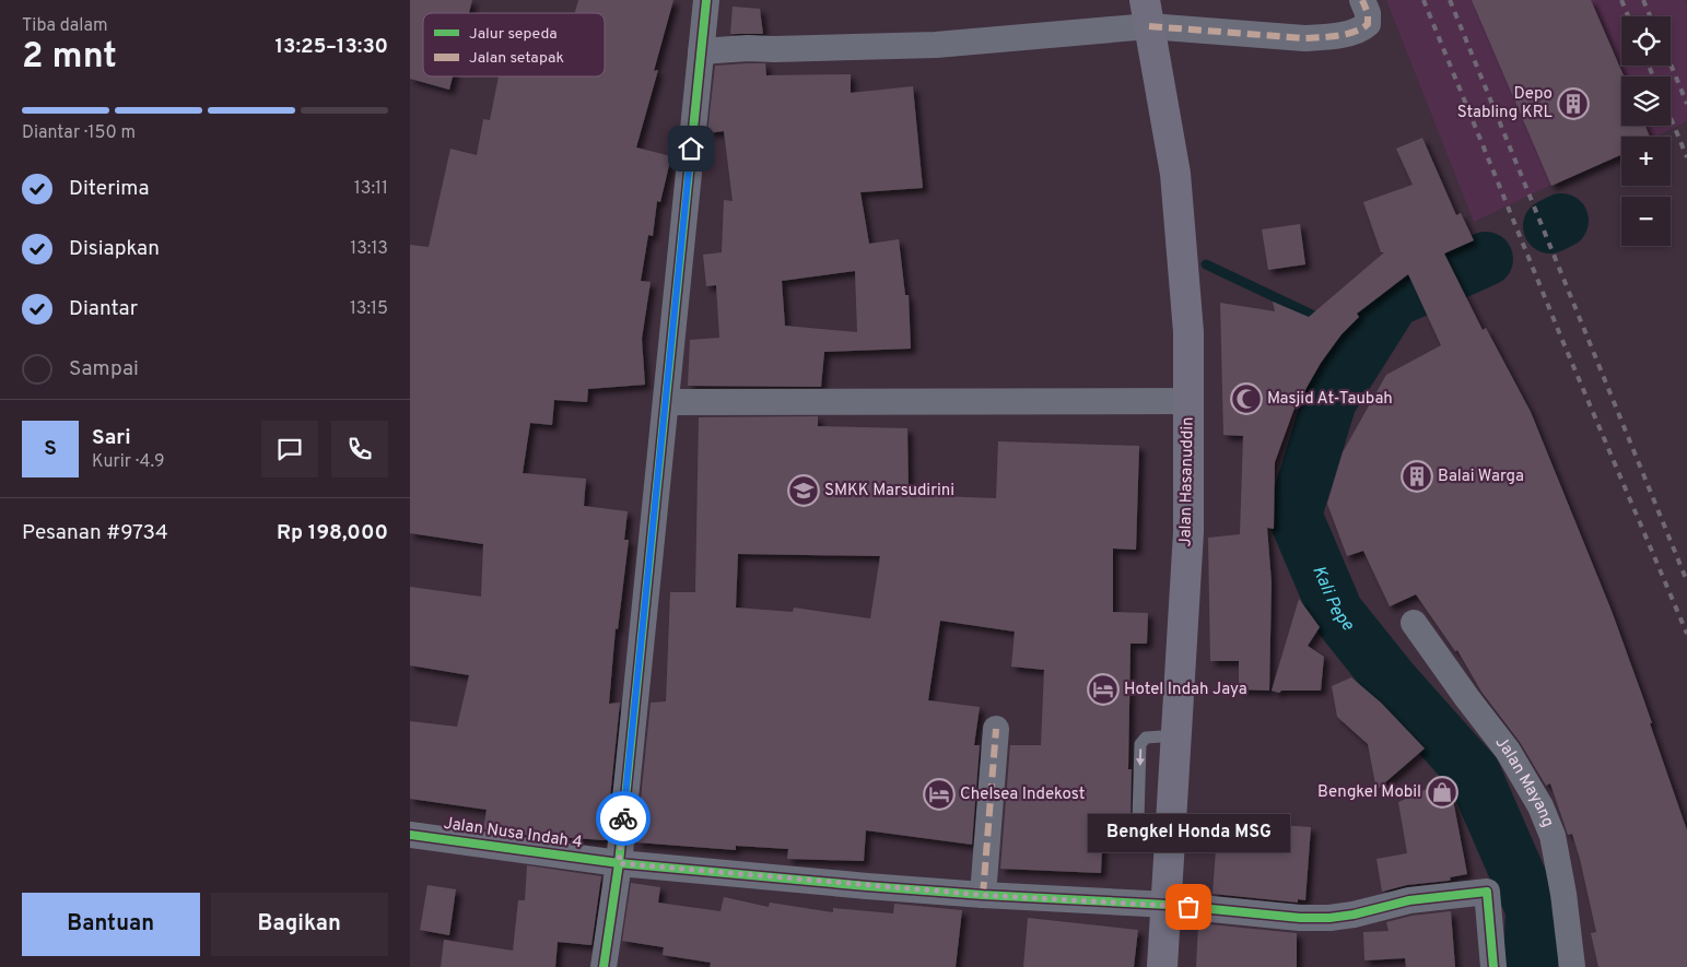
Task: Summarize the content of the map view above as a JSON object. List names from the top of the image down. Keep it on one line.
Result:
{"streets":{"main road":["Jalan Hasanuddin"],"street":["Jalan Mayang","Jalan Nusa Indah 4"]},"crossings":[["Jalan Hasanuddin","Jalan Nusa Indah 4"]],"water":["Kali Pepe"],"places":{"building":["Depo Stabling KRL","Balai Warga"],"mosque":["Masjid At-Taubah"],"school or university":["SMKK Marsudirini"],"hotel":["Hotel Indah Jaya","Chelsea Indekost"],"shop":["Bengkel Mobil"],"other":["Bengkel Honda MSG"]},"legend":["Jalur sepeda","Jalan setapak"],"page":{"heading":["2 mnt","Tiba dalam","13:25–13:30"],"panel":["Sari","Kurir · 4.9","Pesanan #9734","Rp 198,000"],"map_buttons":["+","−"],"bar":"Diantar · 150 m","list":[["Diterima","13:11"],["Disiapkan","13:13"],["Diantar","13:15"],"Sampai"],"round":"S","bubble":"Bengkel Honda MSG","buttons":["Bantuan","Bagikan"]}}
